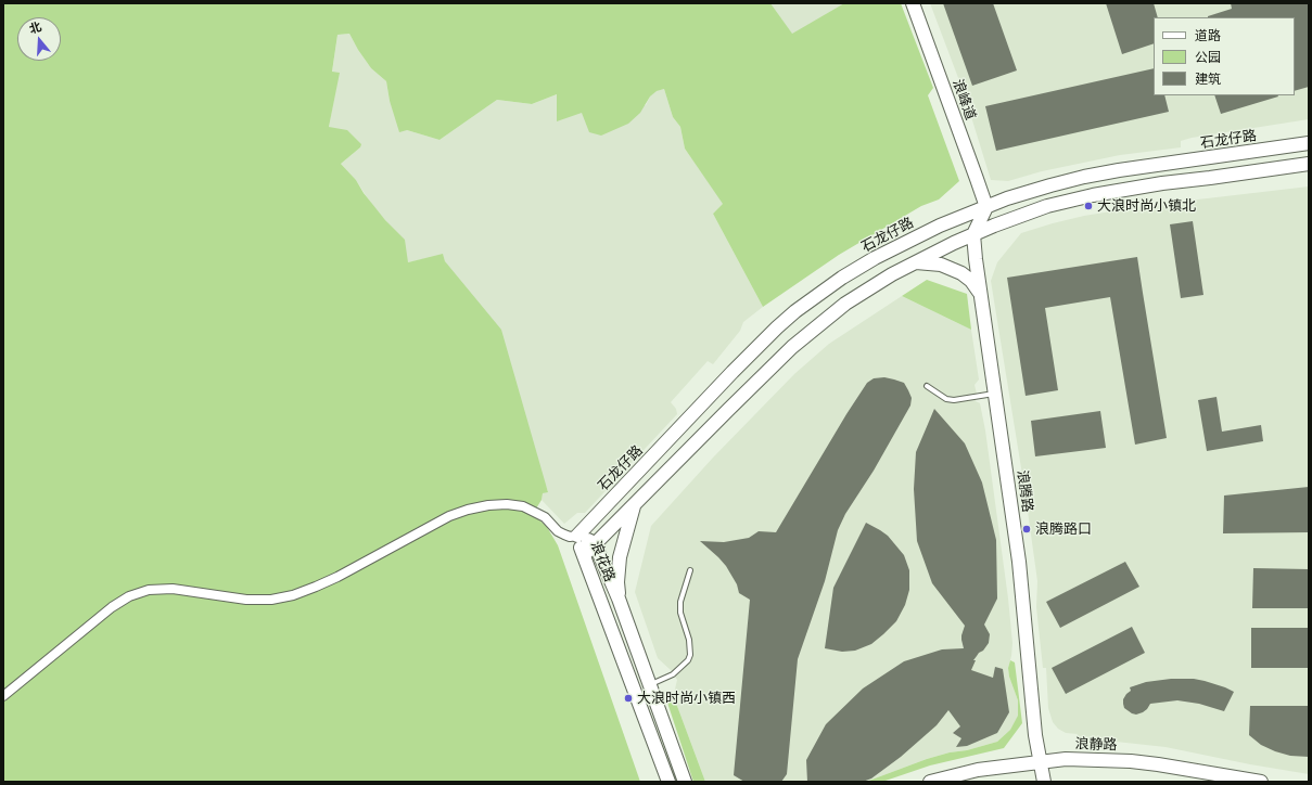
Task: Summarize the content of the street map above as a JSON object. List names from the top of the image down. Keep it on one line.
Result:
{"streets":{"main road":["浪峰道","石龙仔路","浪腾路","浪花路","浪静路"]},"crossings":[["浪峰道","石龙仔路"],["石龙仔路","浪花路"],["浪腾路","浪静路"]],"places":["大浪时尚小镇北","浪腾路口","大浪时尚小镇西"],"legend":["道路","公园","建筑"],"north":"top"}
